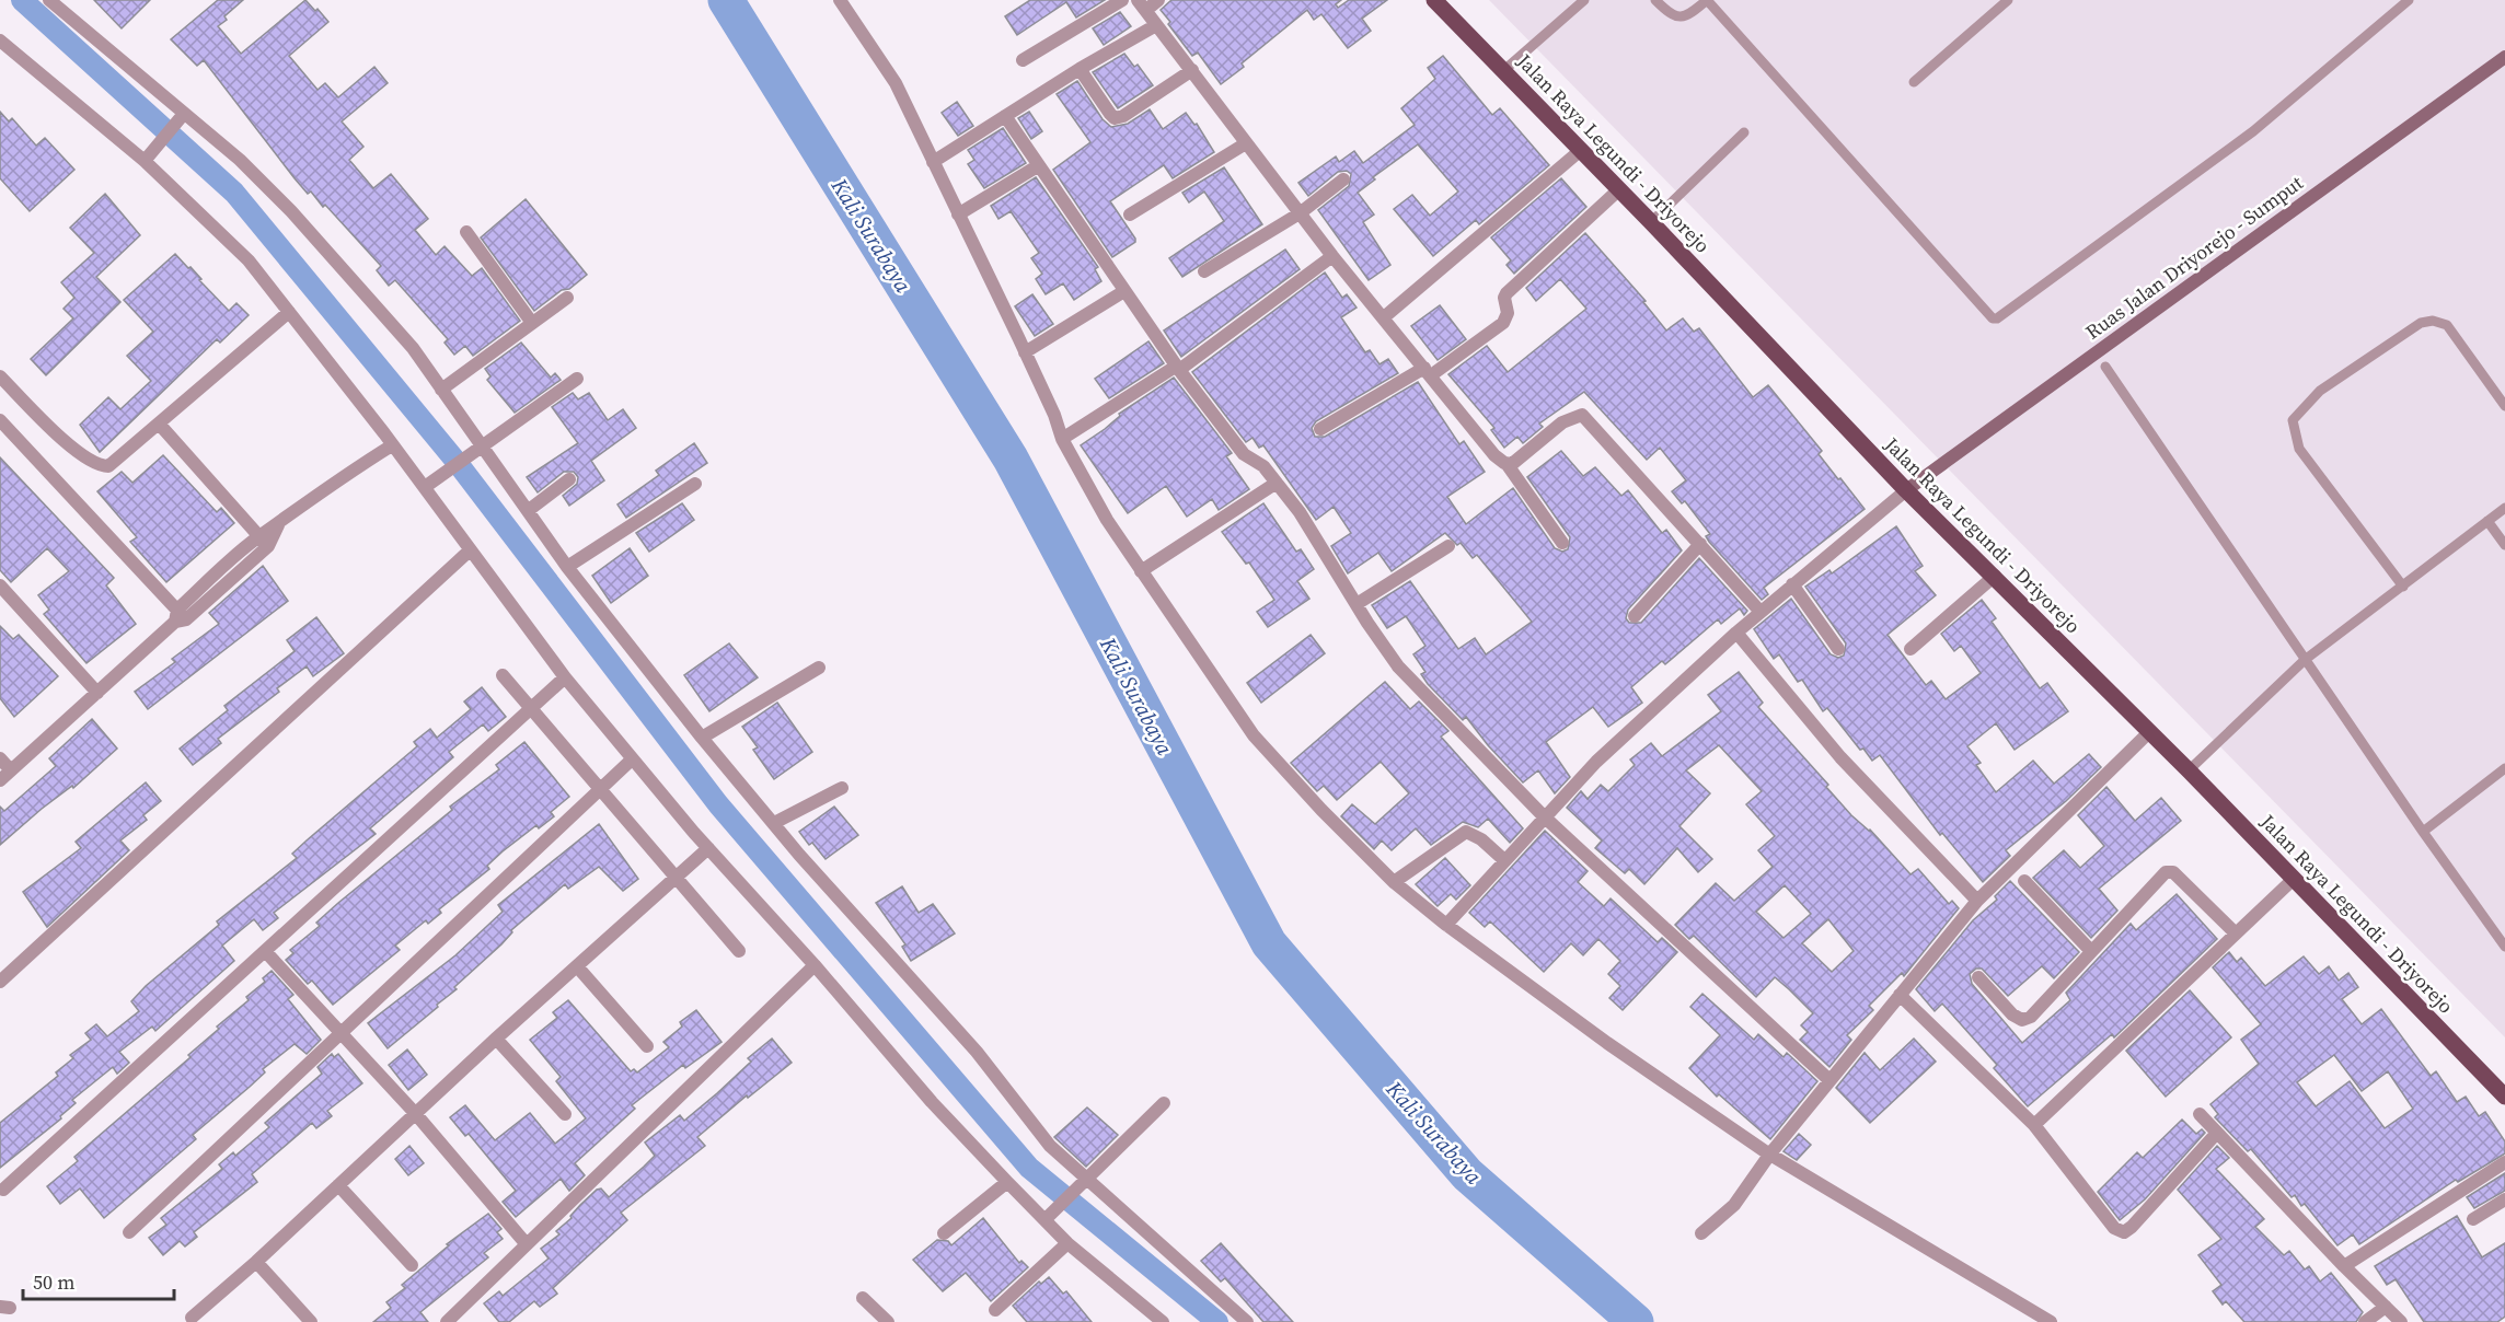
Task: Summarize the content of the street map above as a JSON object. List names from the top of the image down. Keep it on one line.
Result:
{"streets":{"main road":["Jalan Raya Legundi - Driyorejo","Ruas Jalan Driyorejo - Sumput"]},"crossings":[["Jalan Raya Legundi - Driyorejo","Ruas Jalan Driyorejo - Sumput"]],"water":["Kali Surabaya"],"scale_bar":"50 m"}
